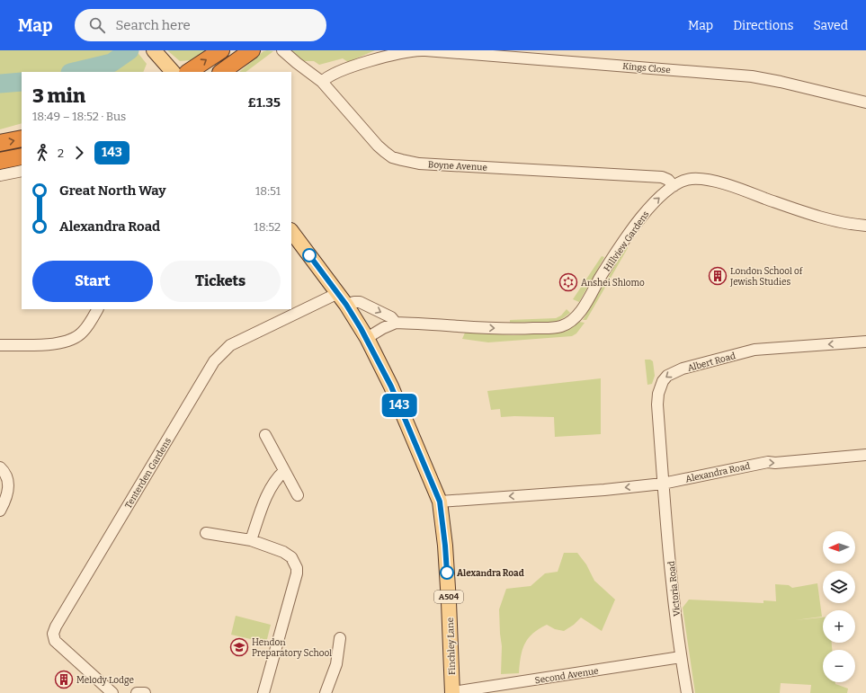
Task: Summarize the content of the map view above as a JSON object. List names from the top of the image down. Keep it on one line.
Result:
{"streets":{"main road":["A504","Finchley Lane"],"street":["Kings Close","Boyne Avenue","Hillview Gardens","Albert Road","Alexandra Road","Tenterden Gardens","Victoria Road","Second Avenue"]},"crossings":[["Boyne Avenue","Hillview Gardens"],["Hillview Gardens","Finchley Lane"],["Albert Road","Alexandra Road"],["Albert Road","Victoria Road"],["Alexandra Road","Victoria Road"],["Alexandra Road","Finchley Lane"],["Tenterden Gardens","Finchley Lane"],["Victoria Road","Second Avenue"],["Finchley Lane","Second Avenue"]],"one_way":["Hillview Gardens"],"places":{"building":["London School of Jewish Studies","Melody Lodge"],"synagogue":["Anshei Shlomo"],"other":["Alexandra Road"],"school or university":["Hendon Preparatory School"]},"lines":["bus line 143"],"north":"left","page":{"header":"Map","search":"Search here","nav":["Map","Directions","Saved"],"on_map":"143","heading":["3 min","18:49 – 18:52 · Bus","£1.35"],"legs":["2","143"],"list":[{"name":"Great North Way","value":"18:51"},{"name":"Alexandra Road","value":"18:52"}],"buttons":["Start","Tickets"],"map_buttons":["+","−"]}}
